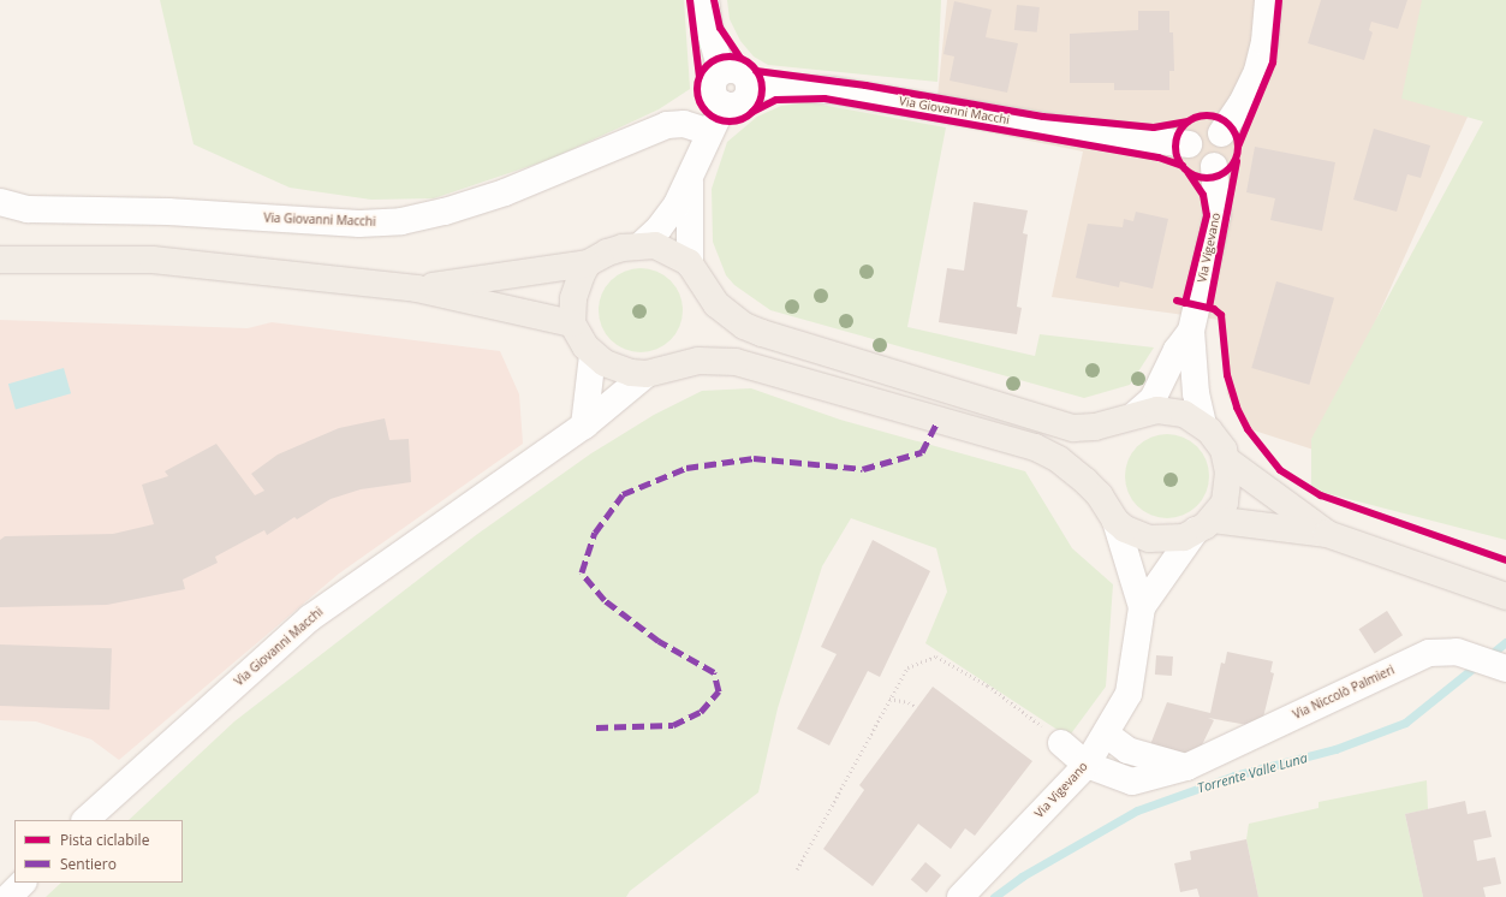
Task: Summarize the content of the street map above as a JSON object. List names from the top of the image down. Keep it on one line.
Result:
{"streets":{"street":["Via Giovanni Macchi","Via Vigevano","Via Niccolò Palmieri"]},"crossings":[["Via Giovanni Macchi","Via Vigevano"],["Via Vigevano","Via Niccolò Palmieri"]],"water":["Torrente Valle Luna"],"legend":["Pista ciclabile","Sentiero"]}
